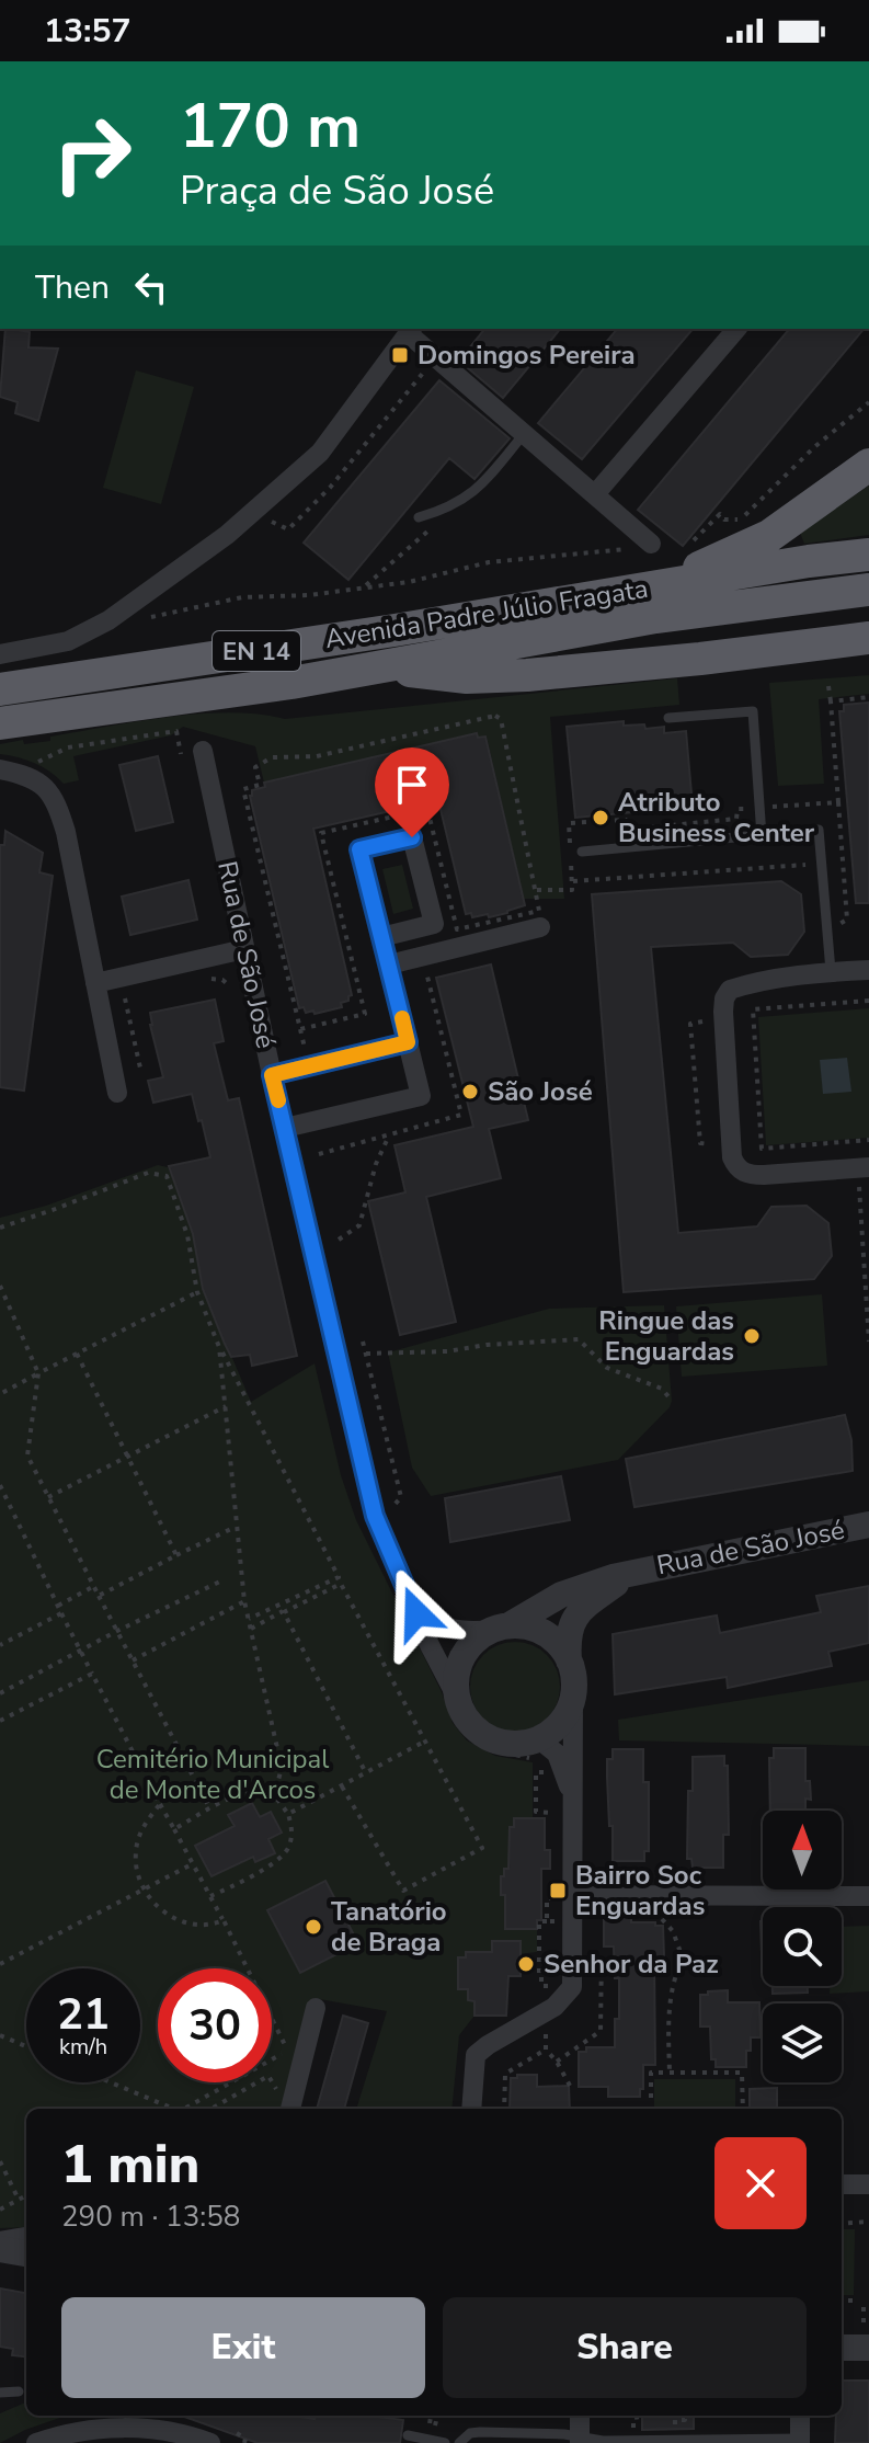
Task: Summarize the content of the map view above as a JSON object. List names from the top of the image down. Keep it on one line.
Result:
{"streets":{"highway":["Avenida Padre Júlio Fragata","EN 14"],"street":["Rua de São José"]},"parks":["Cemitério Municipal de Monte d'Arcos"],"places":{"transit":["Domingos Pereira","Bairro Soc Enguardas"],"other":["Atributo Business Center","São José","Ringue das Enguardas","Tanatório de Braga","Senhor da Paz"]},"north":"top","page":{"status":"13:57","turn":["170 m","Praça de São José"],"then":"Then","speed":"21 km/h","limit":"30","heading":["1 min","290 m · 13:58"],"buttons":["Exit","Share"]}}
